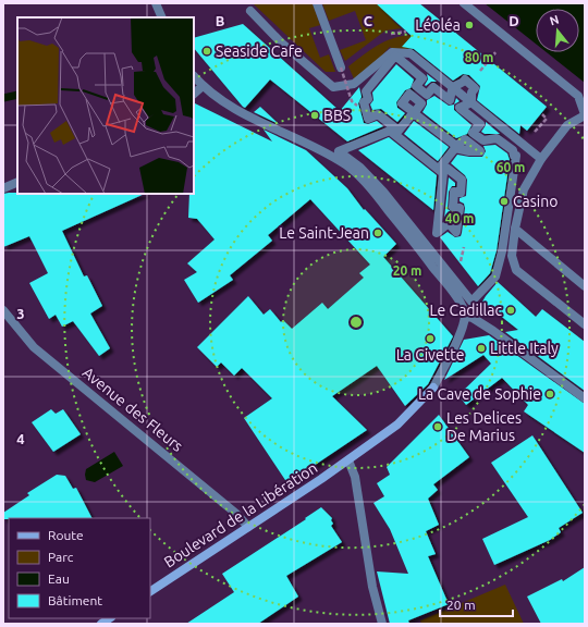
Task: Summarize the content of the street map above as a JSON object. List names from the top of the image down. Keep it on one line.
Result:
{"streets":{"main road":["Boulevard de la Libération"],"street":["Avenue des Fleurs"]},"crossings":[["Avenue des Fleurs","Boulevard de la Libération"]],"places":["Léoléa","Seaside Cafe","BBS","Casino","Le Saint-Jean","Le Cadillac","La Civette","Little Italy","La Cave de Sophie","Les Delices De Marius"],"legend":["Route","Parc","Eau","Bâtiment"],"scale_bar":"20 m","north":"top","grid":{"columns":["B","C","D"],"rows":["3","4"]},"rings":["80 m","60 m","40 m","20 m"]}
